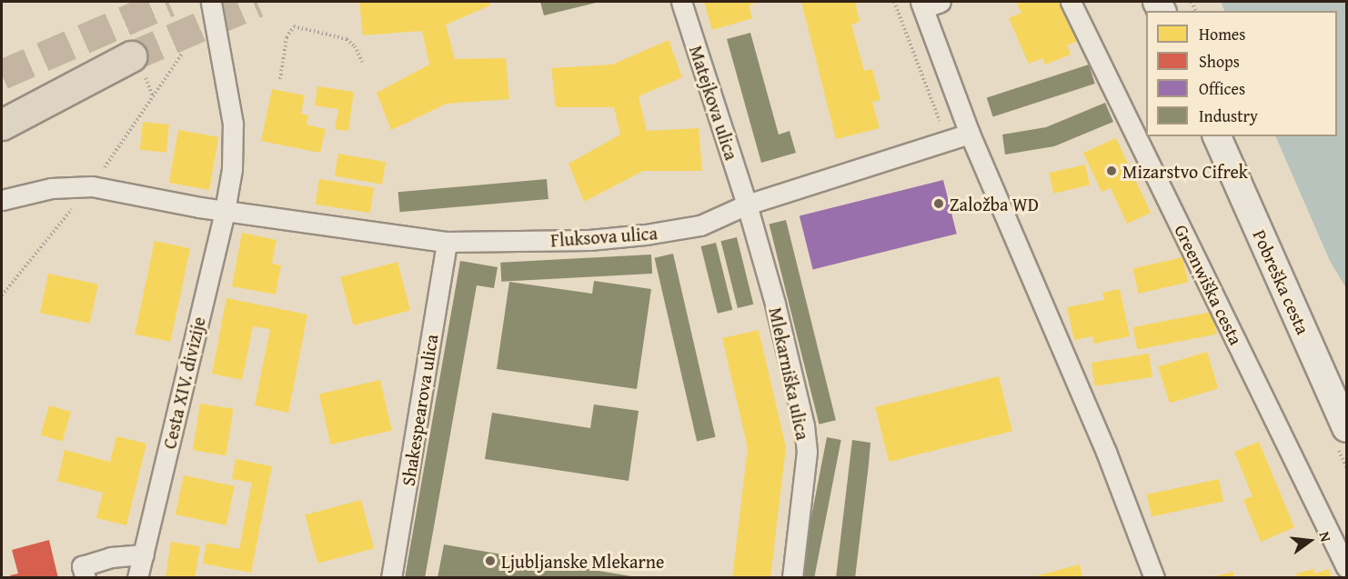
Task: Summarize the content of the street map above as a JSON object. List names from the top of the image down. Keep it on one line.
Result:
{"streets":{"street":["Matejkova ulica","Fluksova ulica","Pobreška cesta","Greenwiška cesta","Mlekarniška ulica","Cesta XIV. divizije","Shakespearova ulica"]},"crossings":[["Matejkova ulica","Fluksova ulica"],["Matejkova ulica","Mlekarniška ulica"],["Fluksova ulica","Mlekarniška ulica"],["Fluksova ulica","Cesta XIV. divizije"],["Fluksova ulica","Shakespearova ulica"]],"places":["Mizarstvo Cifrek","Založba WD","Ljubljanske Mlekarne"],"legend":["Homes","Shops","Offices","Industry"],"north":"right"}
